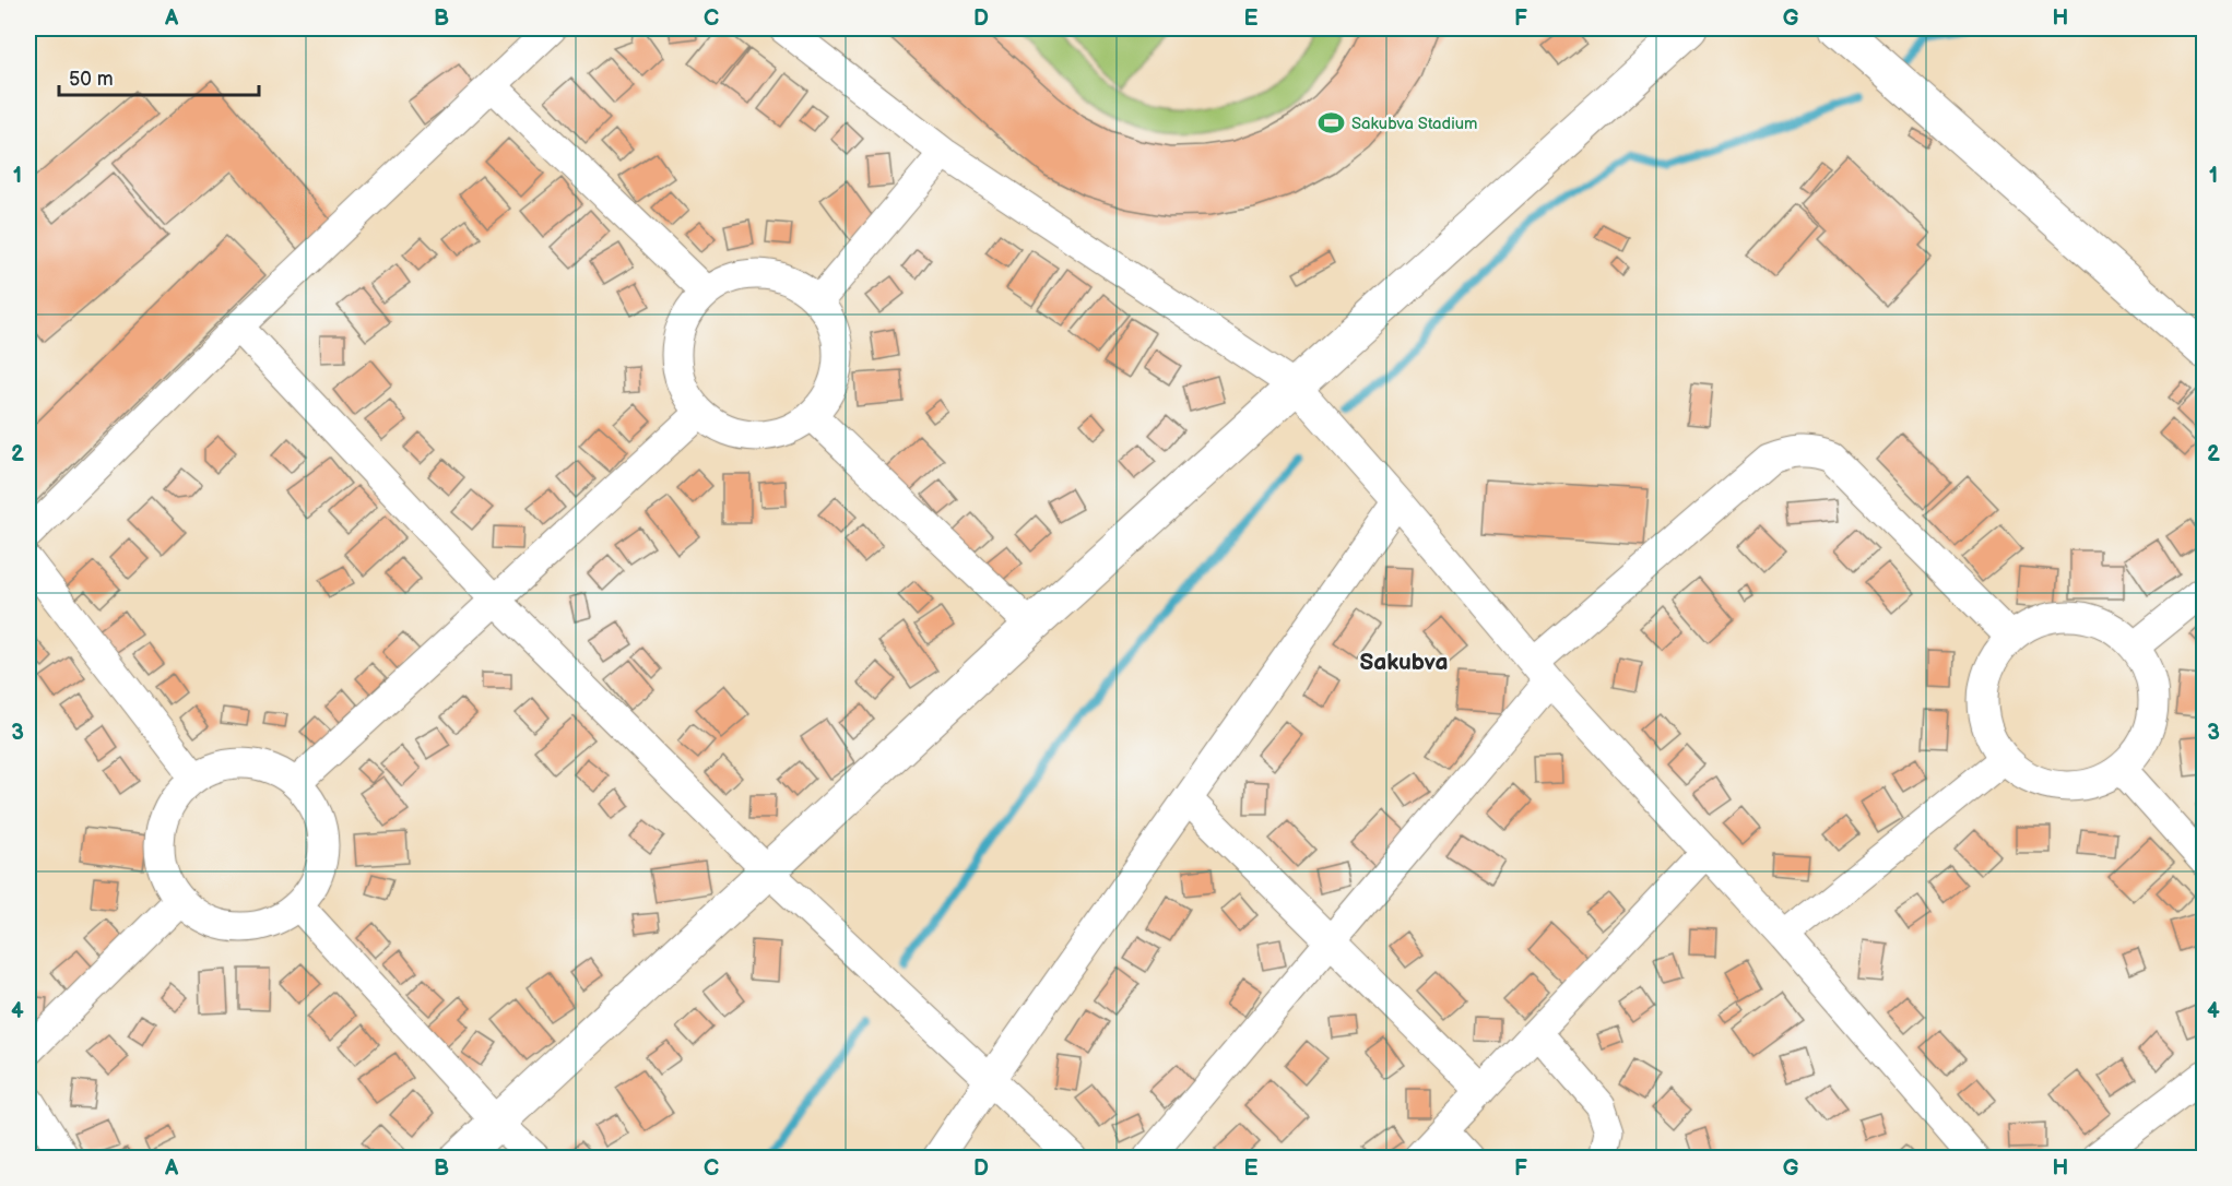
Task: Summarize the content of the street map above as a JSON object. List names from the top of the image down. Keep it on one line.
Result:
{"districts":["Sakubva"],"places":{"sports":["Sakubva Stadium"]},"scale_bar":"50 m","grid":{"columns":["A","B","C","D","E","F","G","H"],"rows":["1","2","3","4"]}}
